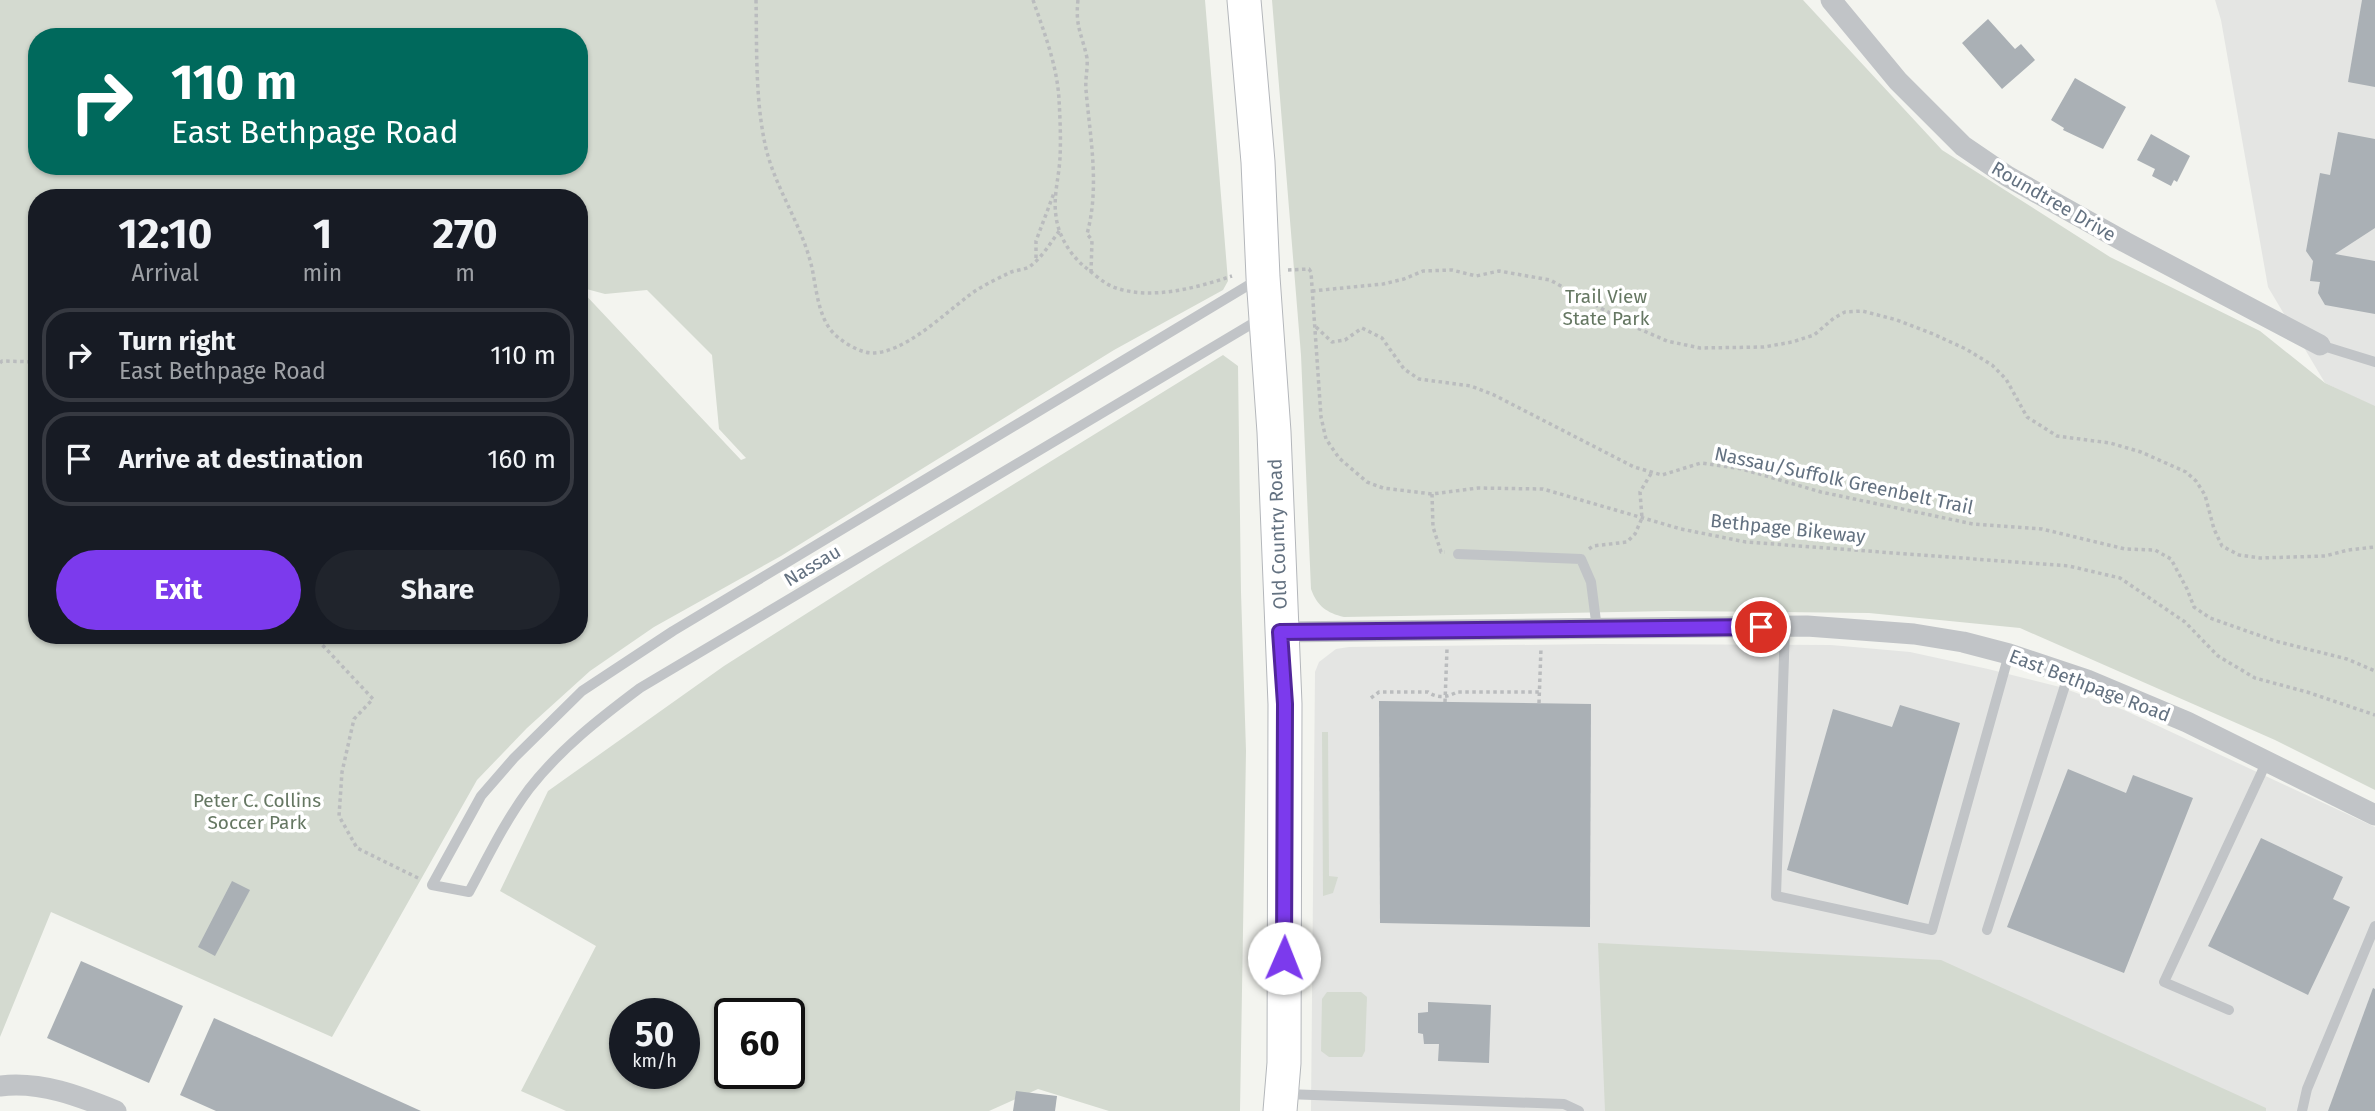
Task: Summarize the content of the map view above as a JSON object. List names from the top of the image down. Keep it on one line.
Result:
{"streets":{"main road":["Old Country Road"],"street":["Roundtree Drive","East Bethpage Road"],"lane":["Nassau"],"path":["Nassau/Suffolk Greenbelt Trail","Bethpage Bikeway"]},"crossings":[["Nassau/Suffolk Greenbelt Trail","Bethpage Bikeway"],["Old Country Road","Nassau"],["Old Country Road","East Bethpage Road"]],"parks":["Trail View State Park","Peter C. Collins Soccer Park"],"page":{"turn":["110 m","East Bethpage Road"],"eta":["12:10","Arrival","1","min","270","m"],"list":[{"name":"Turn right","note":"East Bethpage Road","value":"110 m"},{"name":"Arrive at destination","value":"160 m"}],"buttons":["Exit","Share"],"speed":"50 km/h","limit":"60"}}
